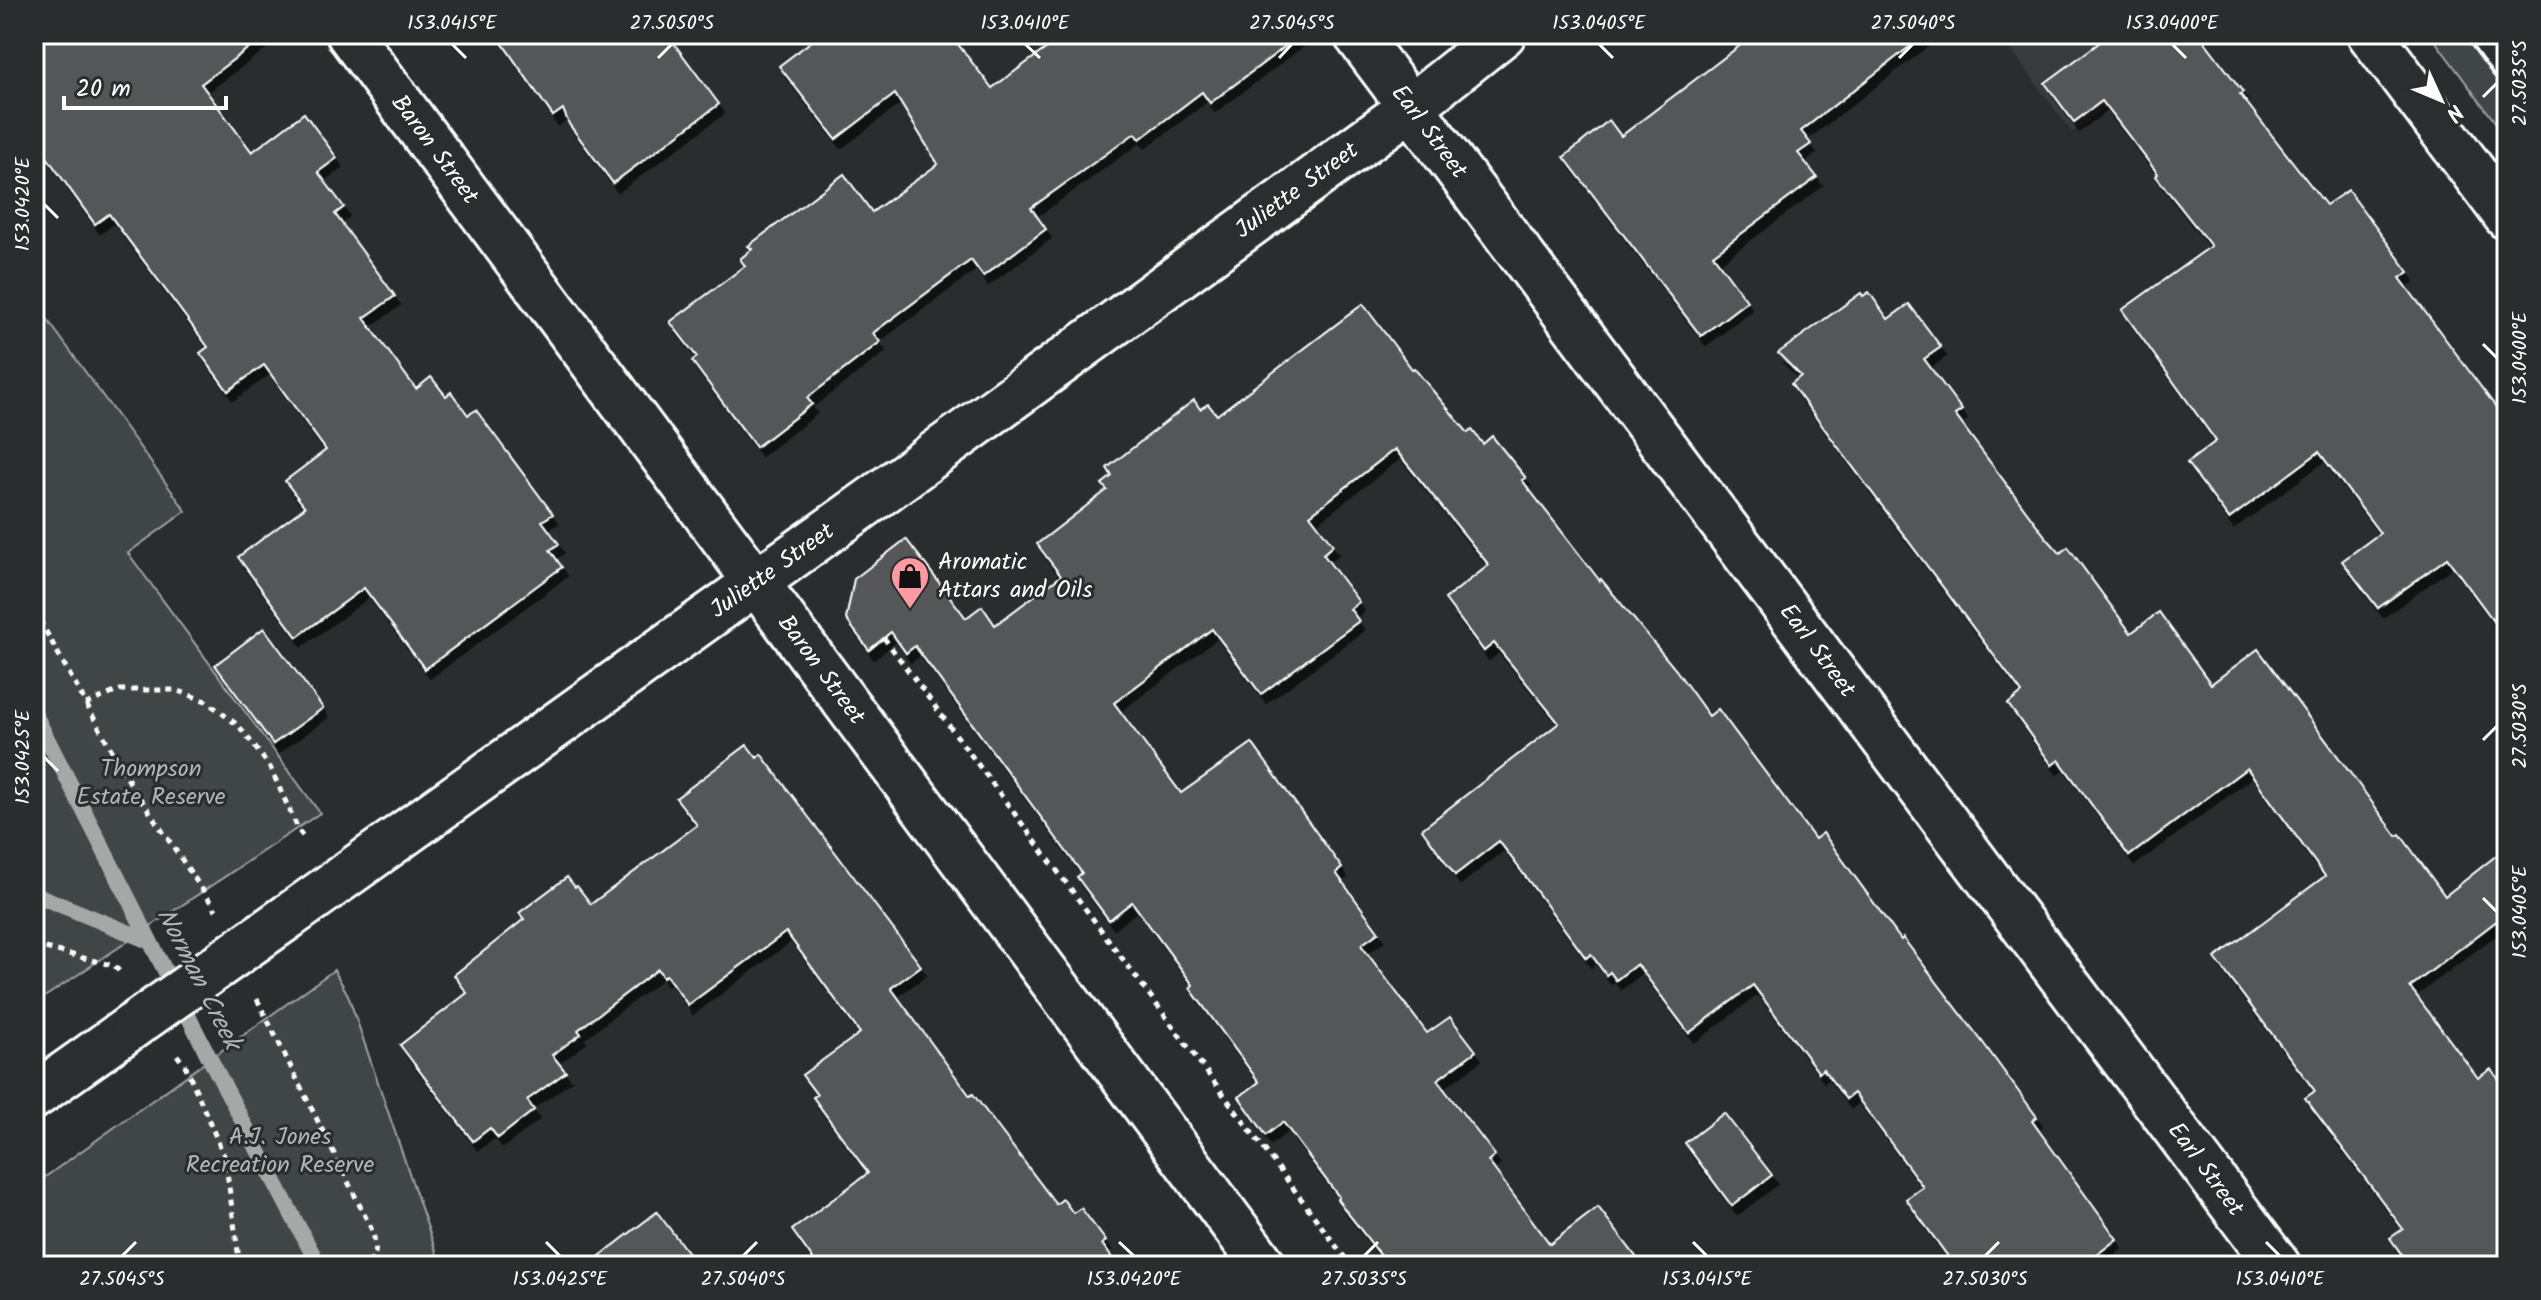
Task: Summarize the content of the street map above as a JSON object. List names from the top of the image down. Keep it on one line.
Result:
{"streets":{"main road":["Earl Street","Baron Street","Juliette Street"]},"crossings":[["Earl Street","Juliette Street"],["Baron Street","Juliette Street"]],"water":["Norman Creek"],"parks":["Thompson Estate Reserve","A.J. Jones Recreation Reserve"],"places":{"shop":["Aromatic Attars and Oils"]},"scale_bar":"20 m","north":"bottom right","coordinates":["153.0415°E","27.5050°S","153.0410°E","27.5045°S","153.0405°E","27.5040°S","153.0400°E","27.5035°S","153.0420°E","27.5030°S","153.0425°E"]}
